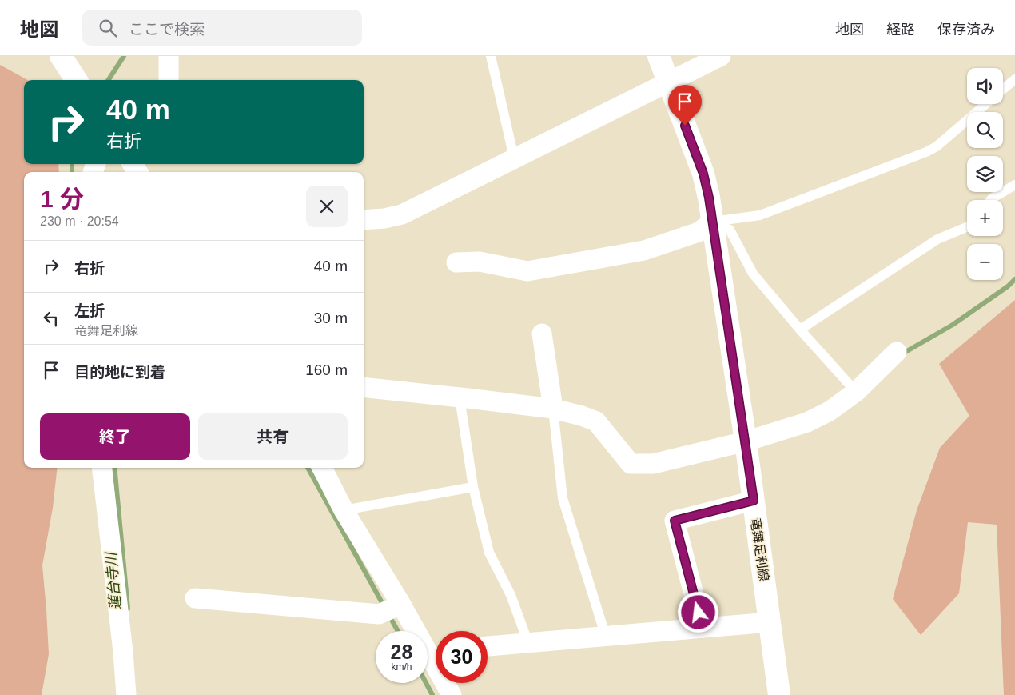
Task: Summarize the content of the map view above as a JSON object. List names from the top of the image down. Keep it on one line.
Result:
{"streets":{"main road":["竜舞足利線"]},"water":["蓮台寺川"],"page":{"header":"地図","search":"ここで検索","nav":["地図","経路","保存済み"],"map_buttons":["+","−"],"turn":["40 m","右折"],"heading":["1 分","230 m · 20:54"],"list":[{"name":"右折","value":"40 m"},{"name":"左折","note":"竜舞足利線","value":"30 m"},{"name":"目的地に到着","value":"160 m"}],"buttons":["終了","共有"],"speed":"28 km/h","limit":"30"}}
